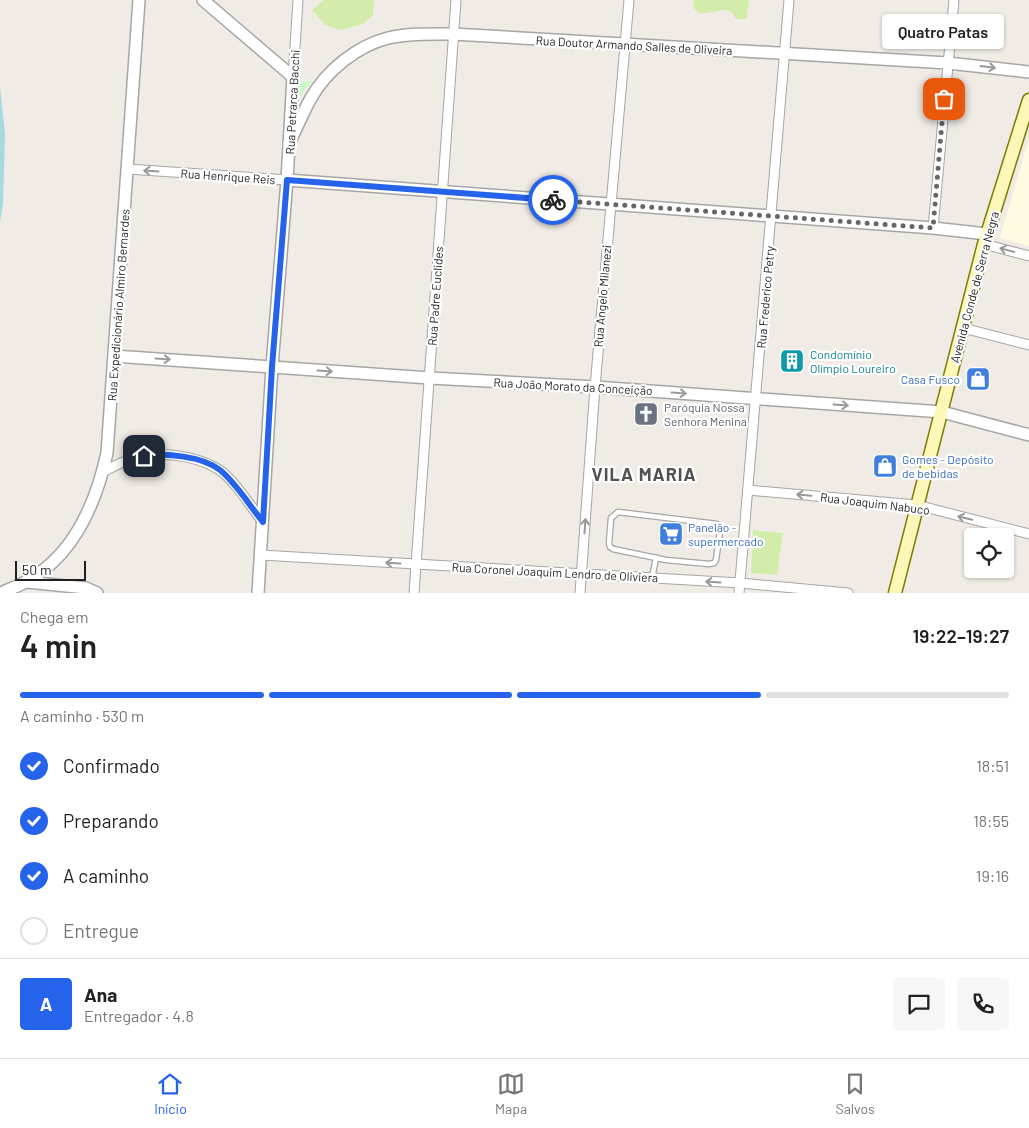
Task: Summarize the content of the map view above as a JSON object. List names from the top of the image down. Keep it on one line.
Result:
{"streets":{"main road":["Avenida Conde de Serra Negra"],"street":["Rua Doutor Armando Salles de Oliveira","Rua Petrarca Bacchi","Rua Henrique Reis","Rua Padre Euclides","Rua Angelo Milanezi","Rua Frederico Petry","Rua Expedicionário Almiro Bernardes","Rua João Morato da Conceição","Rua Joaquim Nabuco","Rua Coronel Joaquim Lendro de Oliviera"]},"crossings":[["Rua Doutor Armando Salles de Oliveira","Rua Petrarca Bacchi"],["Rua Doutor Armando Salles de Oliveira","Rua Padre Euclides"],["Rua Doutor Armando Salles de Oliveira","Rua Angelo Milanezi"],["Rua Doutor Armando Salles de Oliveira","Rua Frederico Petry"],["Rua Petrarca Bacchi","Rua Henrique Reis"],["Rua Petrarca Bacchi","Rua João Morato da Conceição"],["Rua Petrarca Bacchi","Rua Coronel Joaquim Lendro de Oliviera"],["Rua Henrique Reis","Avenida Conde de Serra Negra"],["Rua Henrique Reis","Rua Padre Euclides"],["Rua Henrique Reis","Rua Angelo Milanezi"],["Rua Henrique Reis","Rua Frederico Petry"],["Rua Henrique Reis","Rua Expedicionário Almiro Bernardes"],["Avenida Conde de Serra Negra","Rua João Morato da Conceição"],["Avenida Conde de Serra Negra","Rua Joaquim Nabuco"],["Rua Padre Euclides","Rua João Morato da Conceição"],["Rua Padre Euclides","Rua Coronel Joaquim Lendro de Oliviera"],["Rua Angelo Milanezi","Rua João Morato da Conceição"],["Rua Angelo Milanezi","Rua Coronel Joaquim Lendro de Oliviera"],["Rua Frederico Petry","Rua João Morato da Conceição"],["Rua Frederico Petry","Rua Joaquim Nabuco"],["Rua Frederico Petry","Rua Coronel Joaquim Lendro de Oliviera"],["Rua Expedicionário Almiro Bernardes","Rua João Morato da Conceição"]],"one_way":["Rua João Morato da Conceição","Rua Joaquim Nabuco","Rua Coronel Joaquim Lendro de Oliviera"],"districts":["VILA MARIA"],"places":{"other":["Quatro Patas"],"building":["Condomínio Olímpio Loureiro"],"shop":["Casa Fusco","Gomes - Depósito de bebidas"],"church":["Paróquia Nossa Senhora Menina"],"supermarket":["Panelão - supermercado"]},"scale_bar":"50 m","page":{"bubble":"Quatro Patas","scale":"50 m","heading":["4 min","Chega em","19:22–19:27"],"panel":["Ana","Entregador · 4.8"],"bar":"A caminho · 530 m","list":[["Confirmado","18:51"],["Preparando","18:55"],["A caminho","19:16"],"Entregue"],"round":"A","tabs":["Início","Mapa","Salvos"]}}
